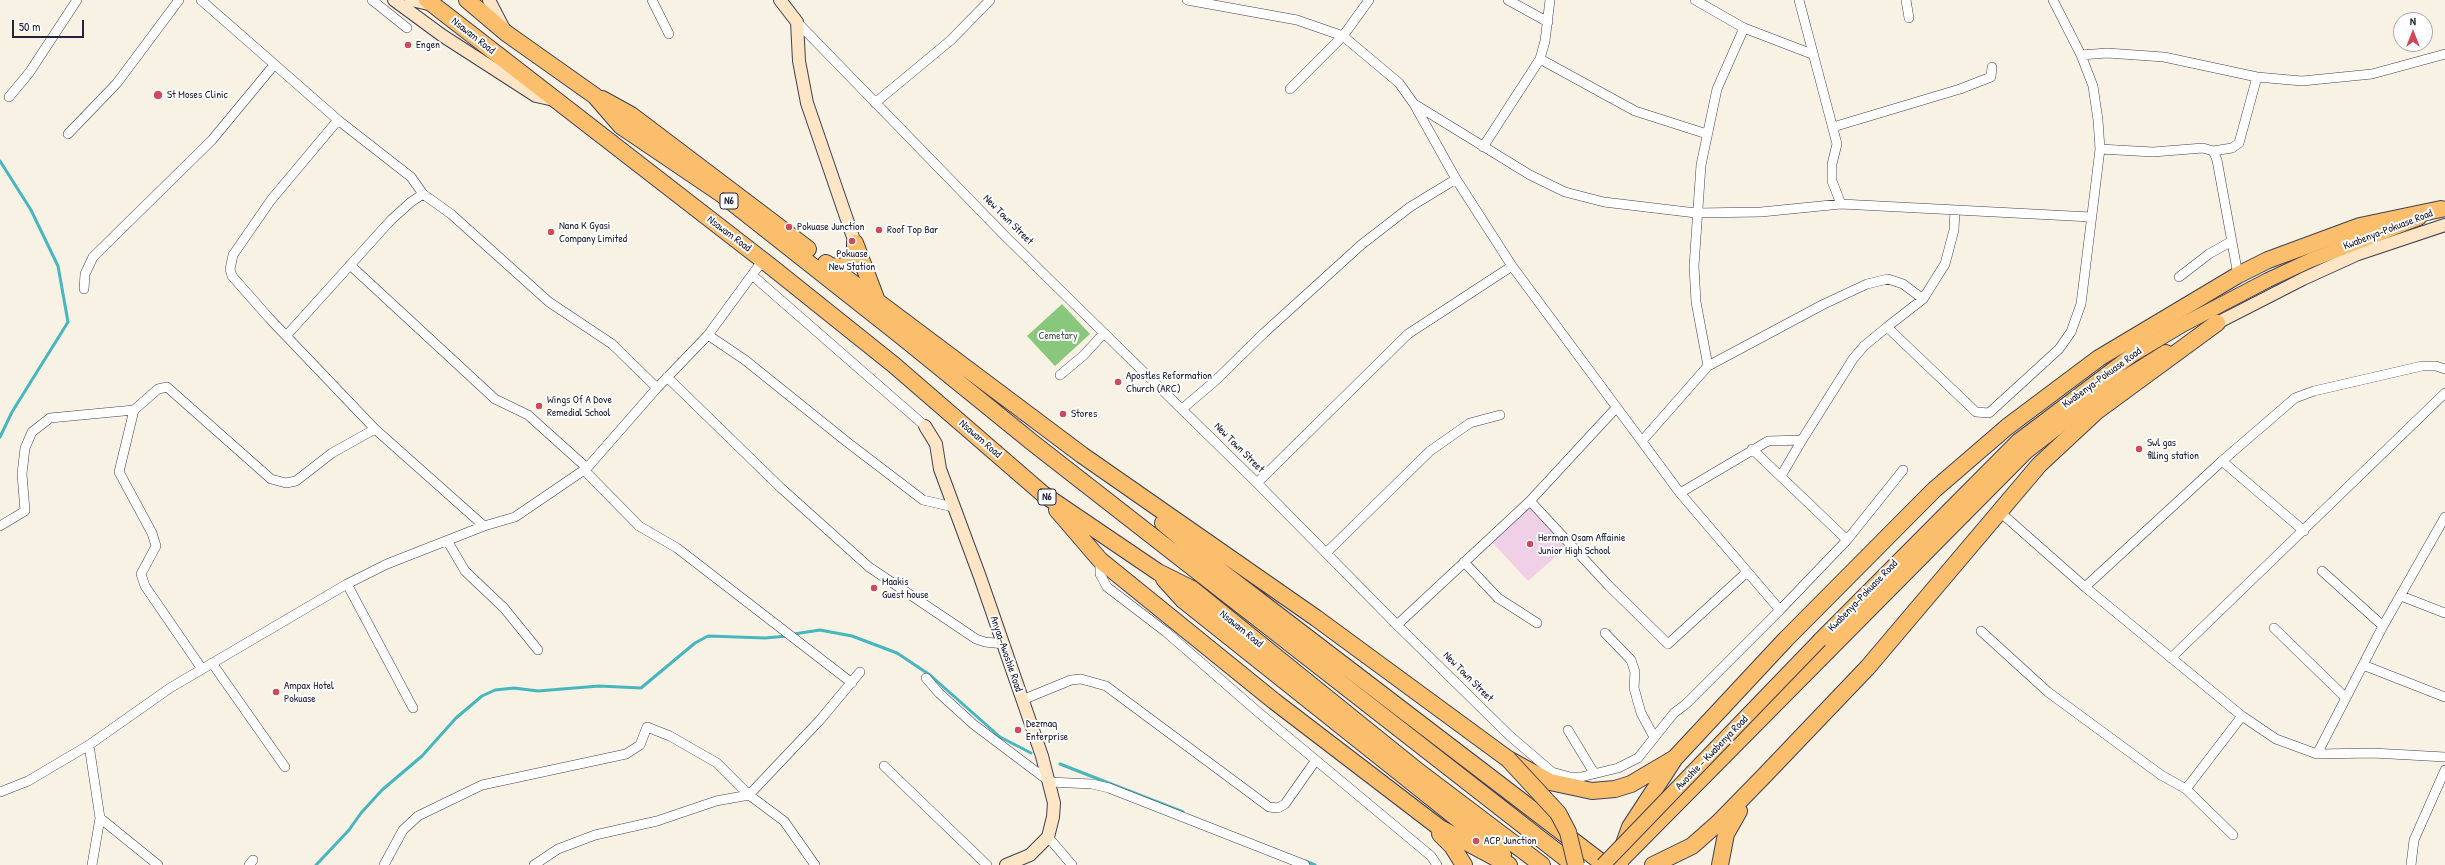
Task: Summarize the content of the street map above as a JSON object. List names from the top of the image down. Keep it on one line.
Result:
{"streets":{"highway":["Nsawam Road","N6"],"main road":["Kwabenya-Pokuase Road","Awoshie - Kwabenya Road"],"street":["New Town Street","Anyaa-Awoshie Road"]},"crossings":[["Kwabenya-Pokuase Road","Awoshie - Kwabenya Road"]],"parks":["Cemetary"],"places":["Engen","St Moses Clinic","Pokuase Junction","Roof Top Bar","Nana K Gyasi Company Limited","Pokuase New Station","Apostles Reformation Church (ARC)","Wings Of A Dove Remedial School","Stores","Swl gas filling station","Herman Osam Affainie Junior High School","Maakis Guest house","Ampax Hotel Pokuase","Dezmaq Enterprise","ACP Junction"],"scale_bar":"50 m","north":"top"}
